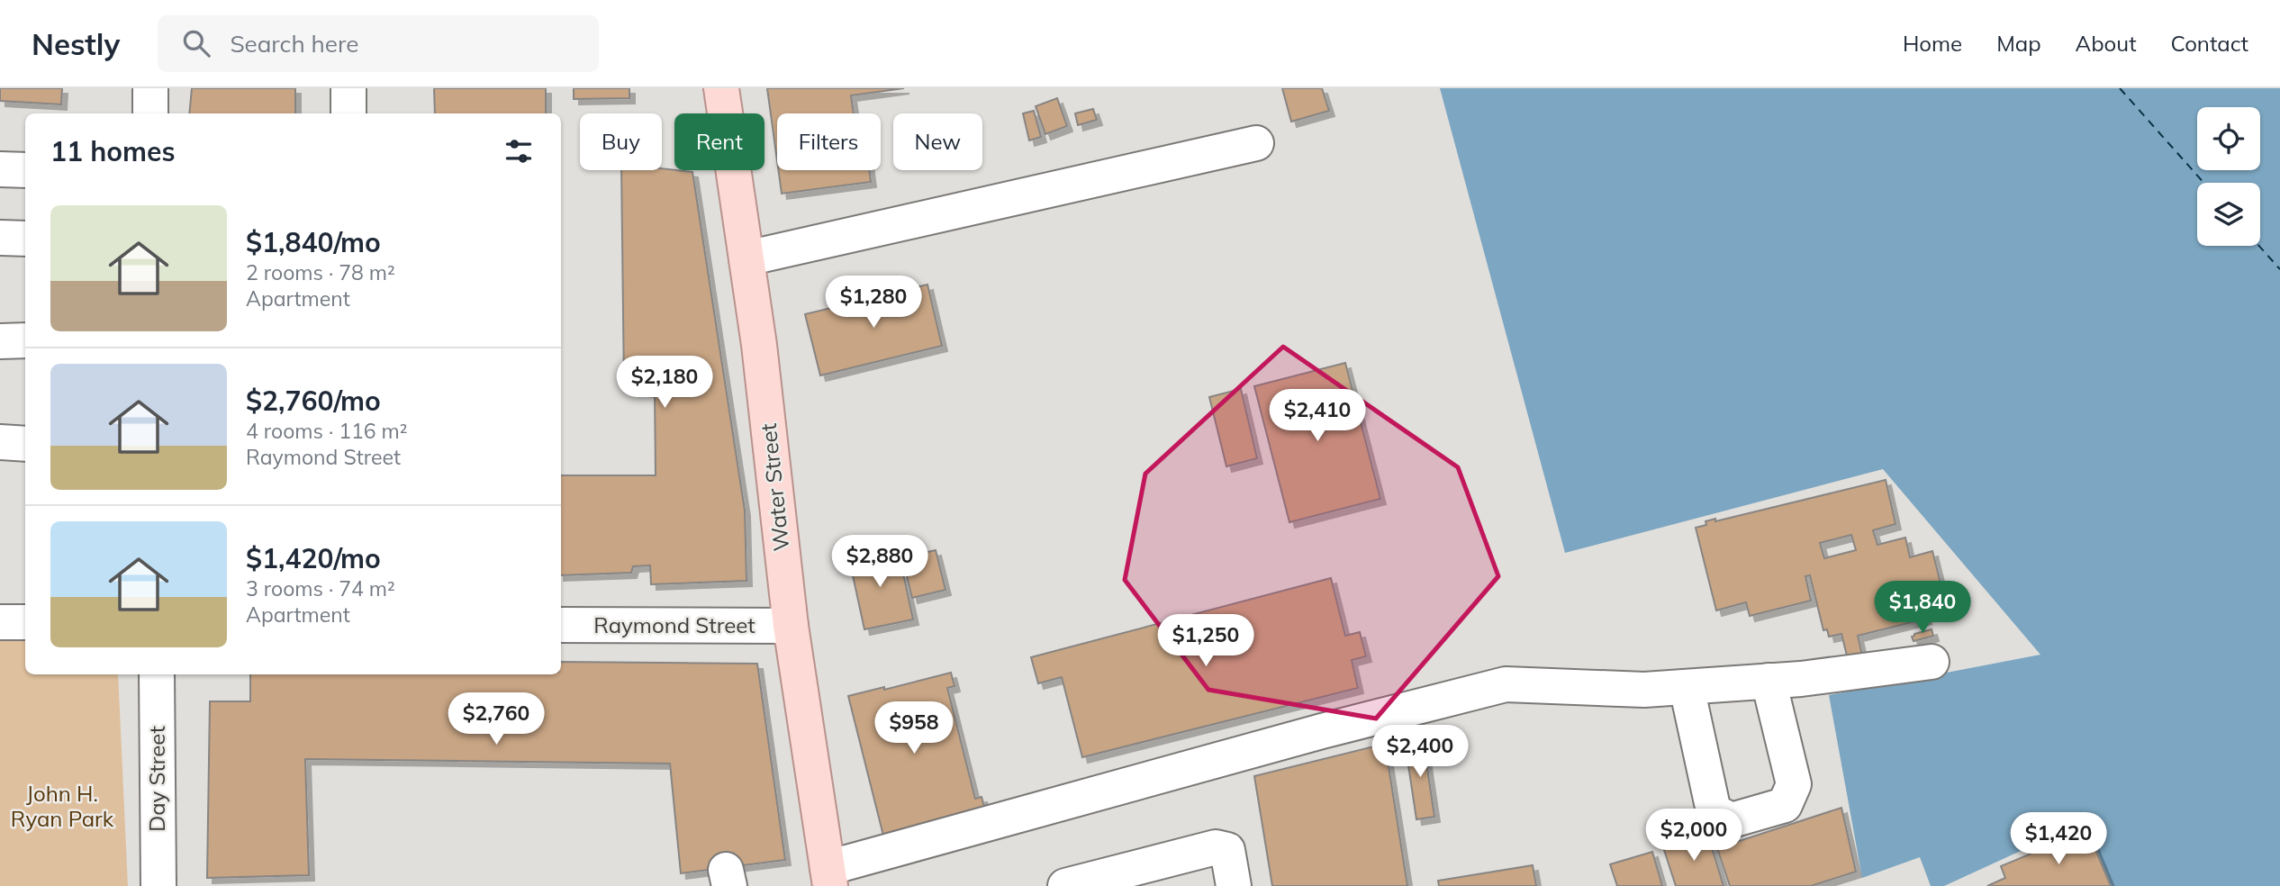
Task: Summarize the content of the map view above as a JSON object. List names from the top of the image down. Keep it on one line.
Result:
{"streets":{"main road":["Water Street"],"street":["Raymond Street","Day Street"]},"crossings":[["Water Street","Raymond Street"]],"parks":["John H. Ryan Park"],"page":{"header":"Nestly","search":"Search here","nav":["Home","Map","About","Contact"],"chip":["Buy","Rent","Filters","New"],"heading":"11 homes","list":[{"name":"$1,840/mo","note":"2 rooms · 78 m² · Apartment"},{"name":"$2,760/mo","note":"4 rooms · 116 m² · Raymond Street"},{"name":"$1,420/mo","note":"3 rooms · 74 m² · Apartment"}],"price":["$1,280","$2,180","$2,410","$2,880","$1,840","$1,250","$2,760","$958","$2,400","$2,000","$1,420"]}}
